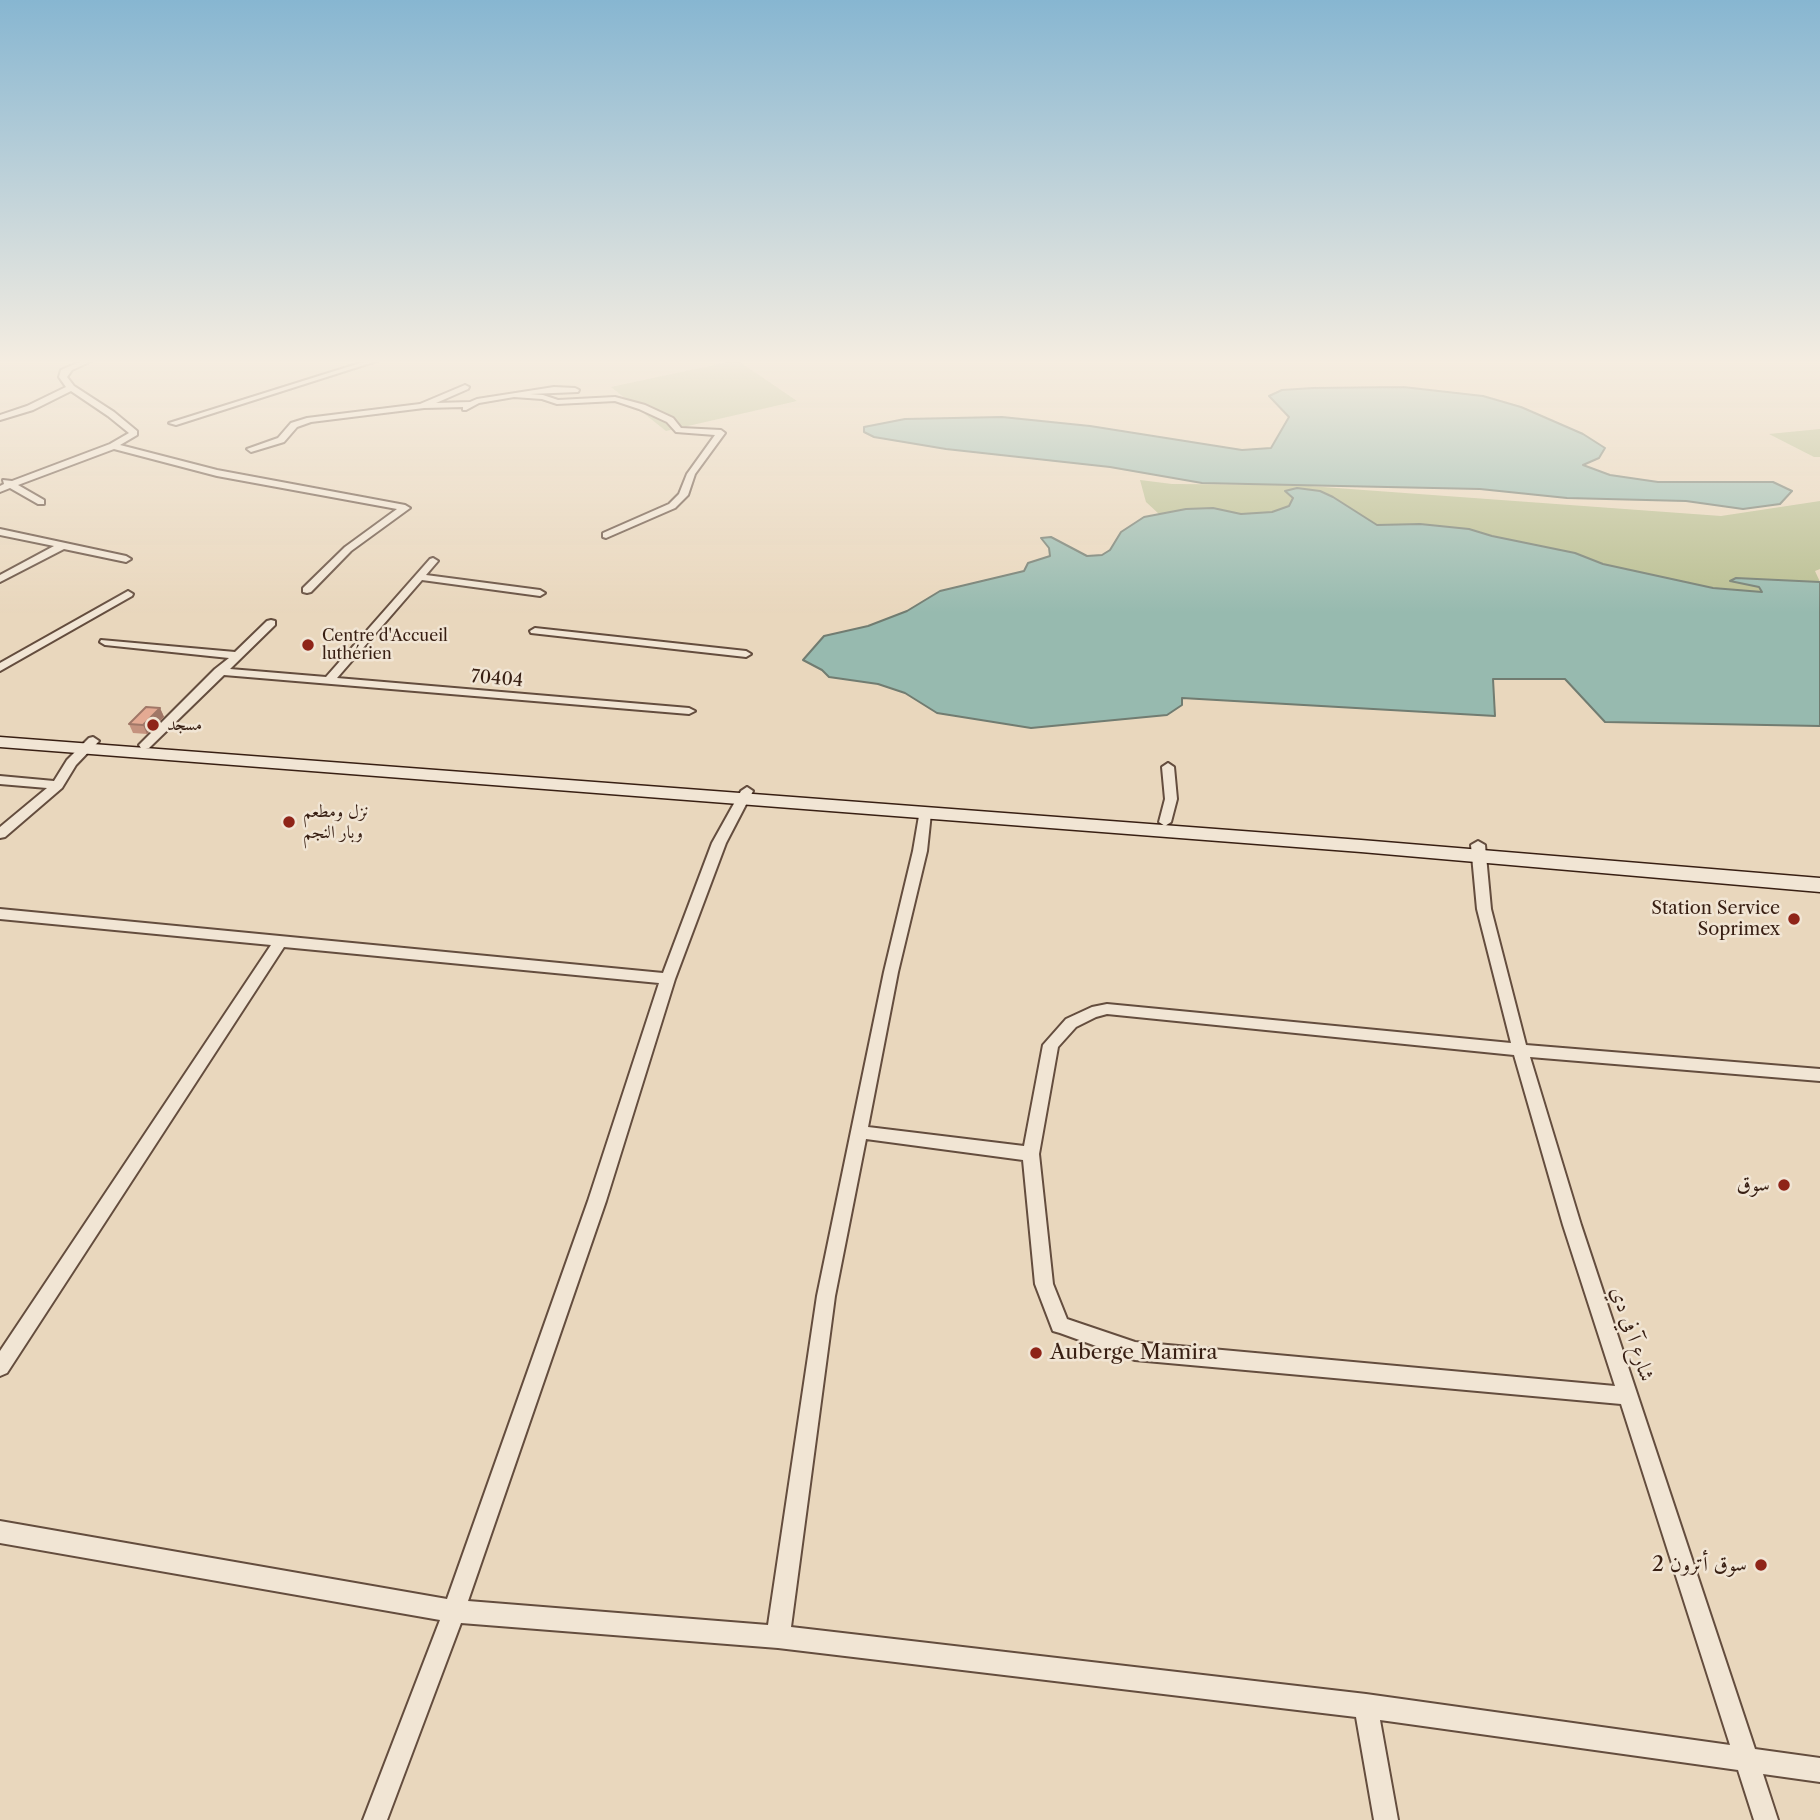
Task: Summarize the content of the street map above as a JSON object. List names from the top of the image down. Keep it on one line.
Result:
{"streets":{"street":["70404","شارع آ في دي"]},"places":["Centre d'Accueil luthérien","مسجد","نزل ومطعم وبار النجم","Station Service Soprimex","سوق","Auberge Mamira","سوق أترون 2"]}
